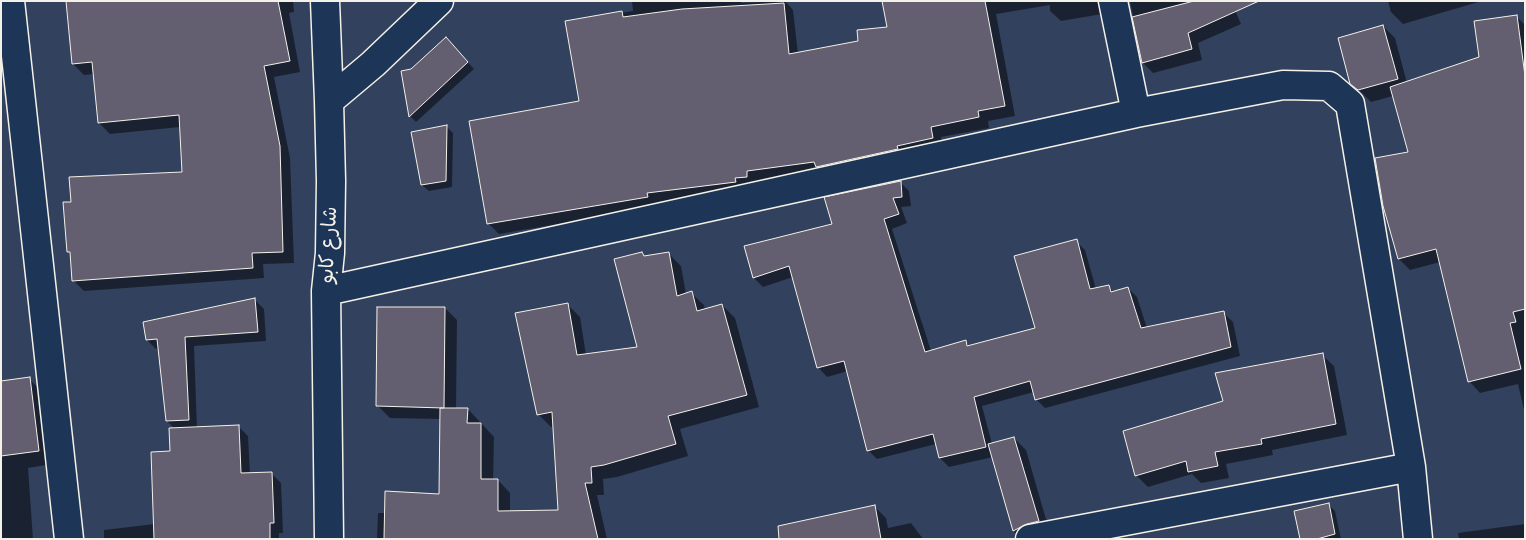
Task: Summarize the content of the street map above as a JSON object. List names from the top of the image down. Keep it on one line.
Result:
{"streets":{"street":["شارع كابو"]}}
